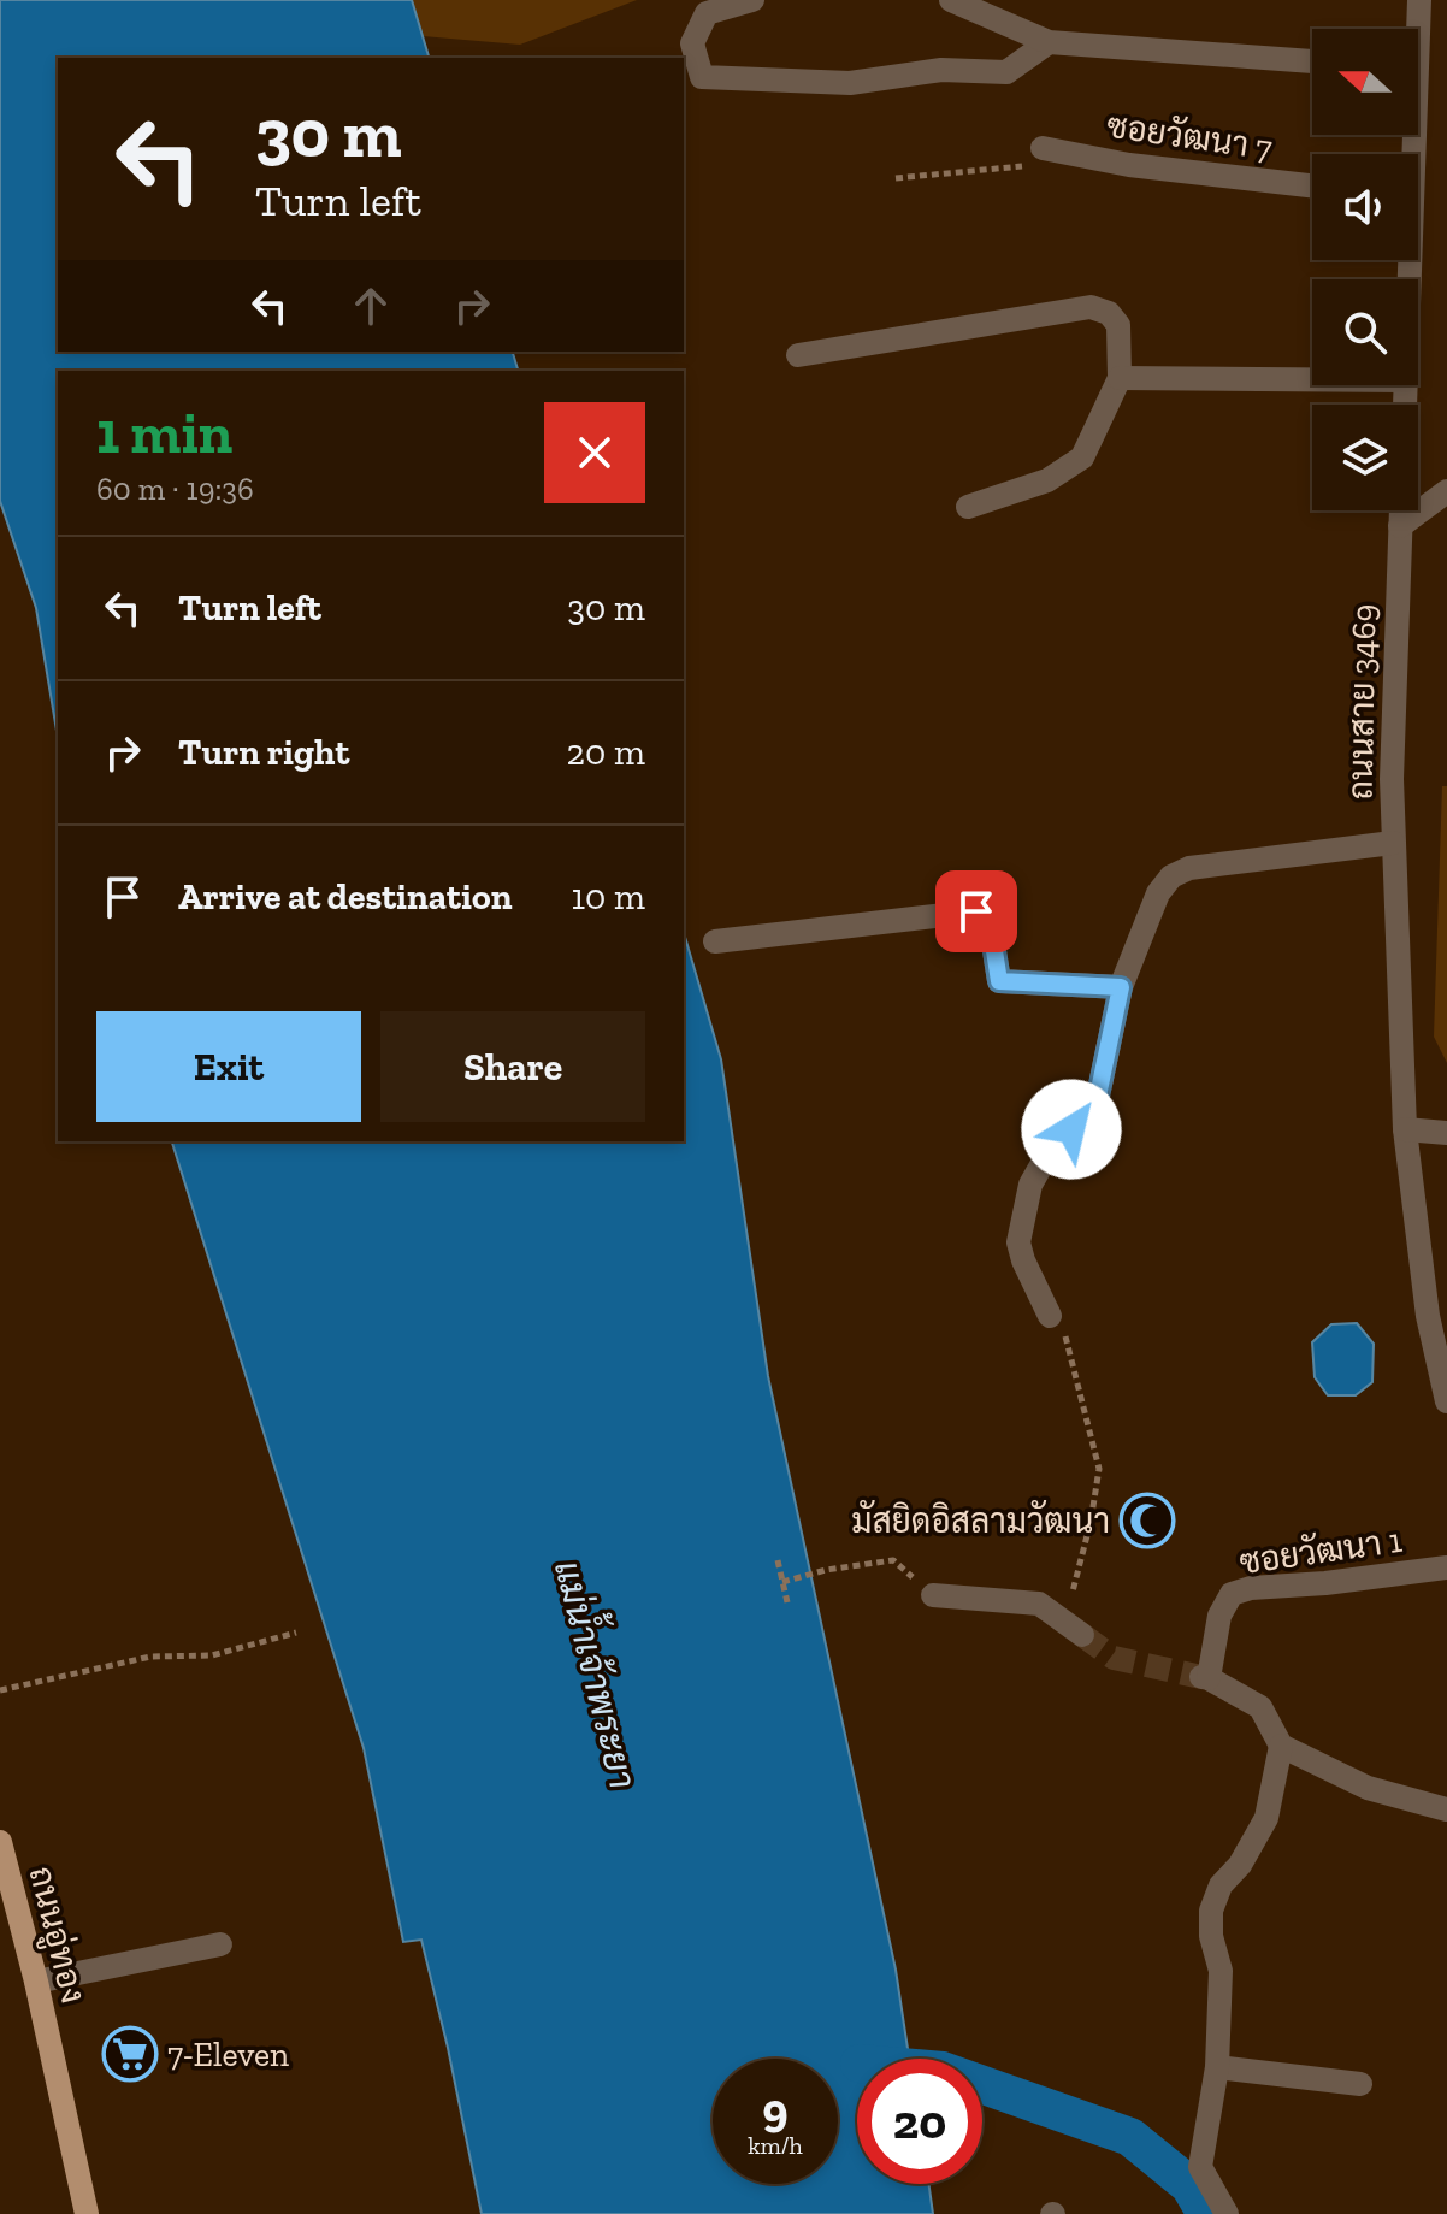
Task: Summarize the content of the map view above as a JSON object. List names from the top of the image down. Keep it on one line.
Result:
{"streets":{"main road":["ถนนอู่ทอง"],"street":["ซอยวัฒนา 7","ถนนสาย 3469","ซอยวัฒนา 1"]},"water":["แม่น้ำเจ้าพระยา"],"places":{"mosque":["มัสยิดอิสลามวัฒนา"],"supermarket":["7-Eleven"]},"north":"left","page":{"turn":["30 m","Turn left"],"heading":["1 min","60 m · 19:36"],"list":[{"name":"Turn left","value":"30 m"},{"name":"Turn right","value":"20 m"},{"name":"Arrive at destination","value":"10 m"}],"buttons":["Exit","Share"],"speed":"9 km/h","limit":"20"}}
